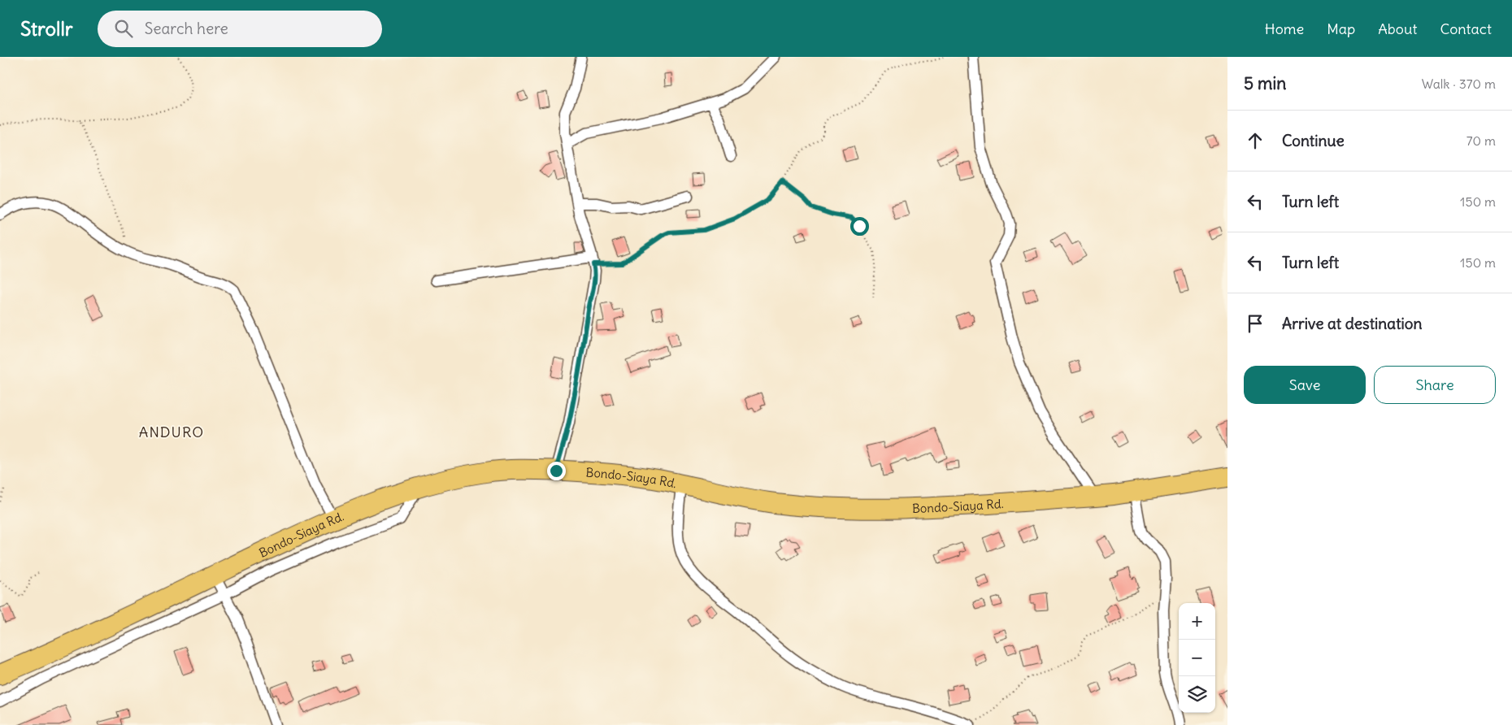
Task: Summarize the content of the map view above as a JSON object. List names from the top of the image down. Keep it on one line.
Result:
{"streets":{"highway":["Bondo-Siaya Rd."]},"districts":["ANDURO"],"page":{"header":"Strollr","search":"Search here","nav":["Home","Map","About","Contact"],"heading":["5 min","Walk · 370 m"],"list":[["Continue","70 m"],["Turn left","150 m"],["Turn left","150 m"],"Arrive at destination"],"buttons":["Save","Share"],"map_buttons":["+","−"]}}
